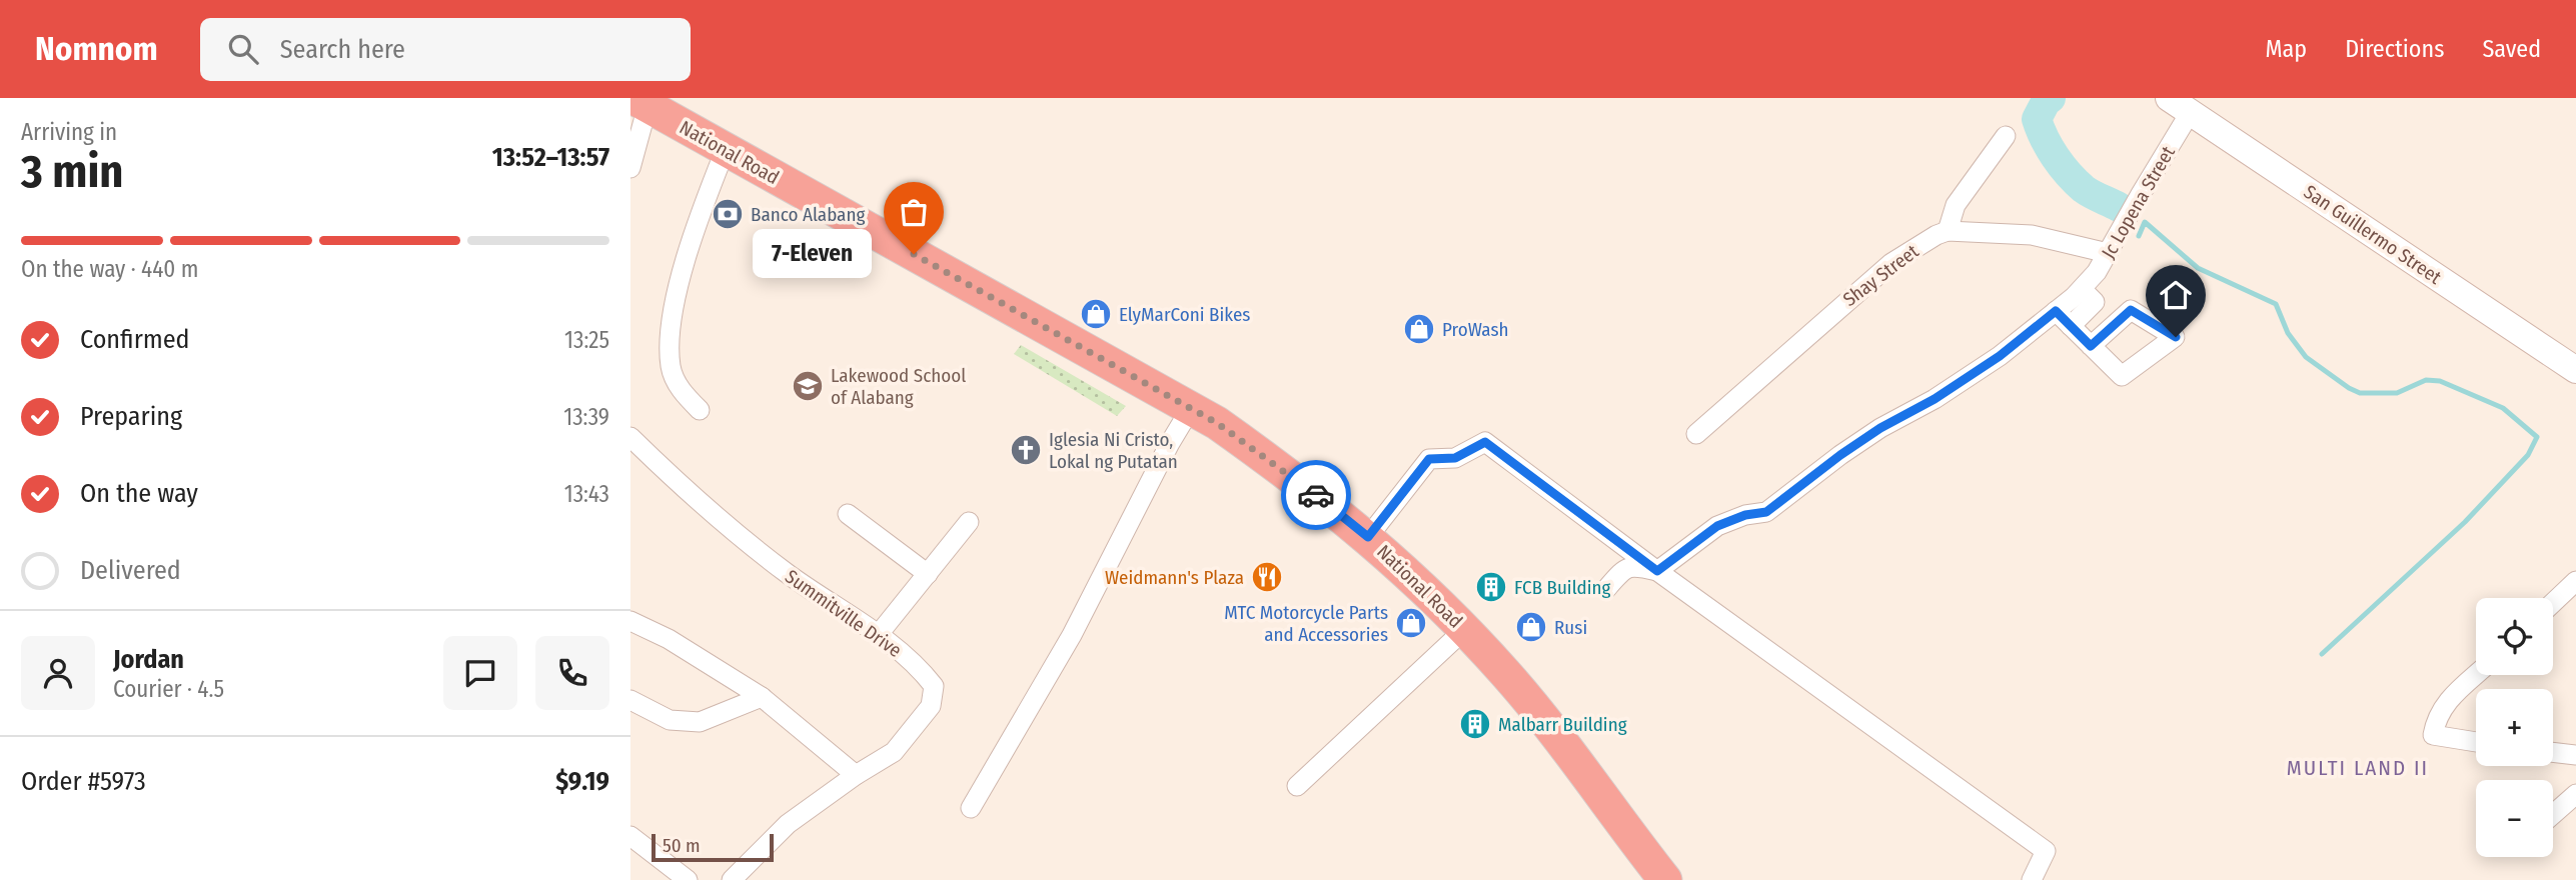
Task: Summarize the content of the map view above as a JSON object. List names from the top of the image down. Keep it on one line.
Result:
{"streets":{"highway":["National Road"],"main road":["San Guillermo Street"],"street":["Jc Lopena Street","Shay Street","Summitville Drive"]},"crossings":[["Jc Lopena Street","San Guillermo Street"]],"districts":["MULTI LAND II"],"places":{"bank":["Banco Alabang"],"other":["7-Eleven"],"shop":["ElyMarConi Bikes","ProWash","MTC Motorcycle Parts and Accessories","Rusi"],"school or university":["Lakewood School of Alabang"],"church":["Iglesia Ni Cristo, Lokal ng Putatan"],"restaurant":["Weidmann's Plaza"],"building":["FCB Building","Malbarr Building"]},"scale_bar":"50 m","page":{"header":"Nomnom","search":"Search here","nav":["Map","Directions","Saved"],"heading":["3 min","Arriving in","13:52–13:57"],"panel":["Jordan","Courier · 4.5","Order #5973","$9.19"],"bar":"On the way · 440 m","bubble":"7-Eleven","list":[["Confirmed","13:25"],["Preparing","13:39"],["On the way","13:43"],"Delivered"],"map_buttons":["+","−"],"scale":"50 m"}}
